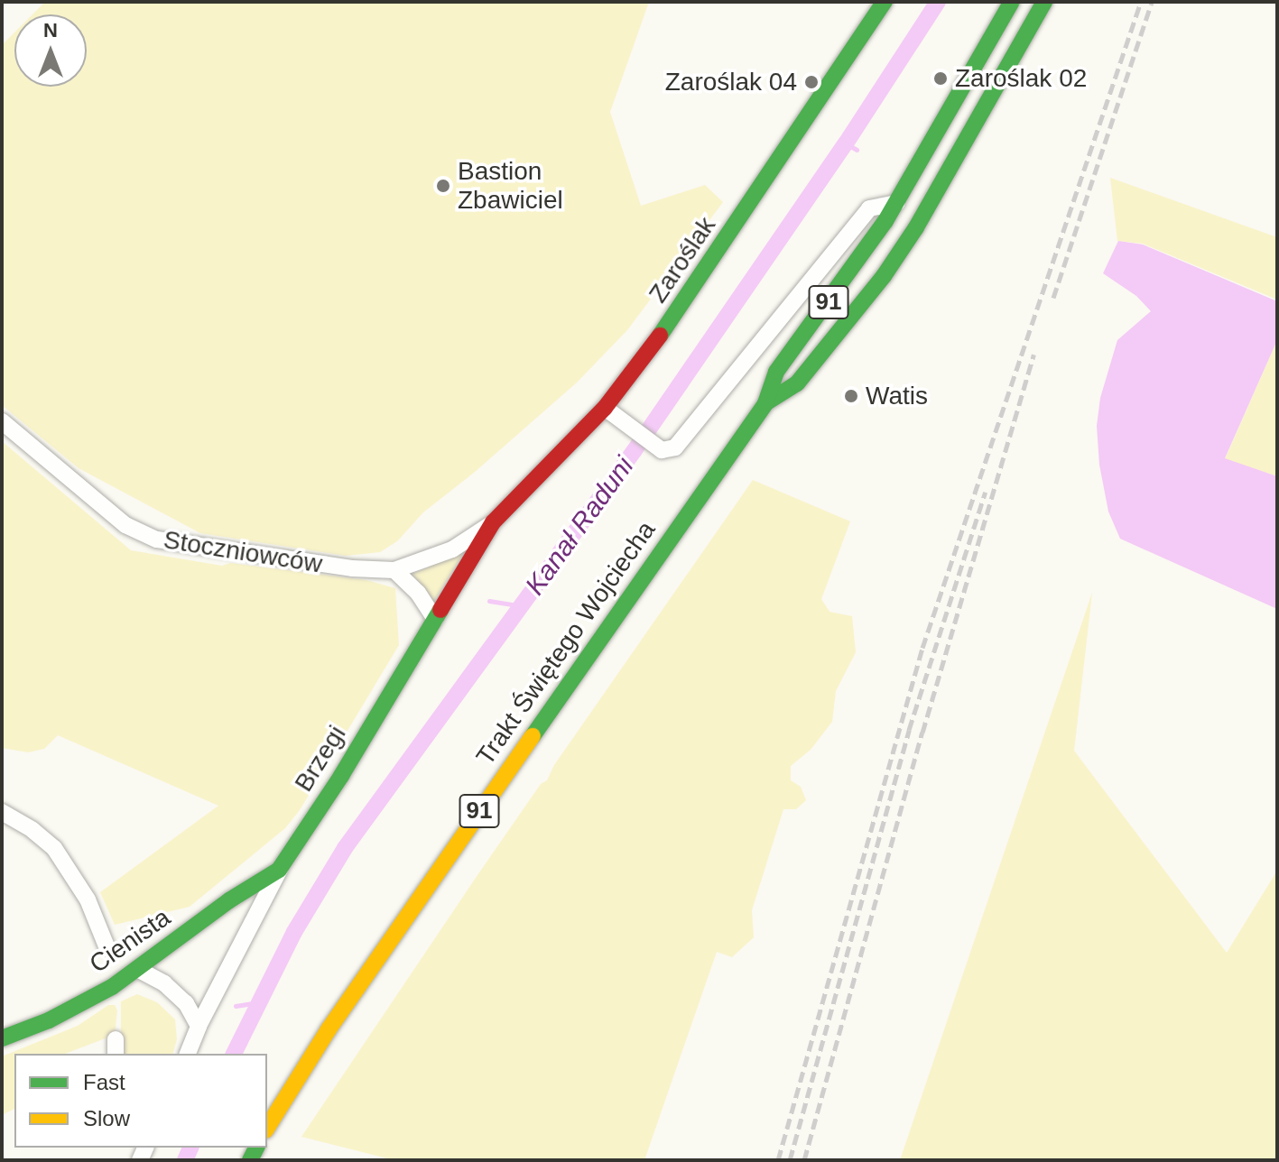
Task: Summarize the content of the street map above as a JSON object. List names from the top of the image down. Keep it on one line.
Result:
{"streets":{"main road":["Zaroślak","91","Trakt Świętego Wojciecha","Brzegi","Cienista"],"street":["Stoczniowców"]},"crossings":[["Zaroślak","Stoczniowców"],["Zaroślak","Brzegi"],["Stoczniowców","Brzegi"],["Brzegi","Cienista"]],"water":["Kanał Raduni"],"places":["Zaroślak 02","Zaroślak 04","Bastion Zbawiciel","Watis"],"legend":["Fast","Slow"],"north":"top"}
